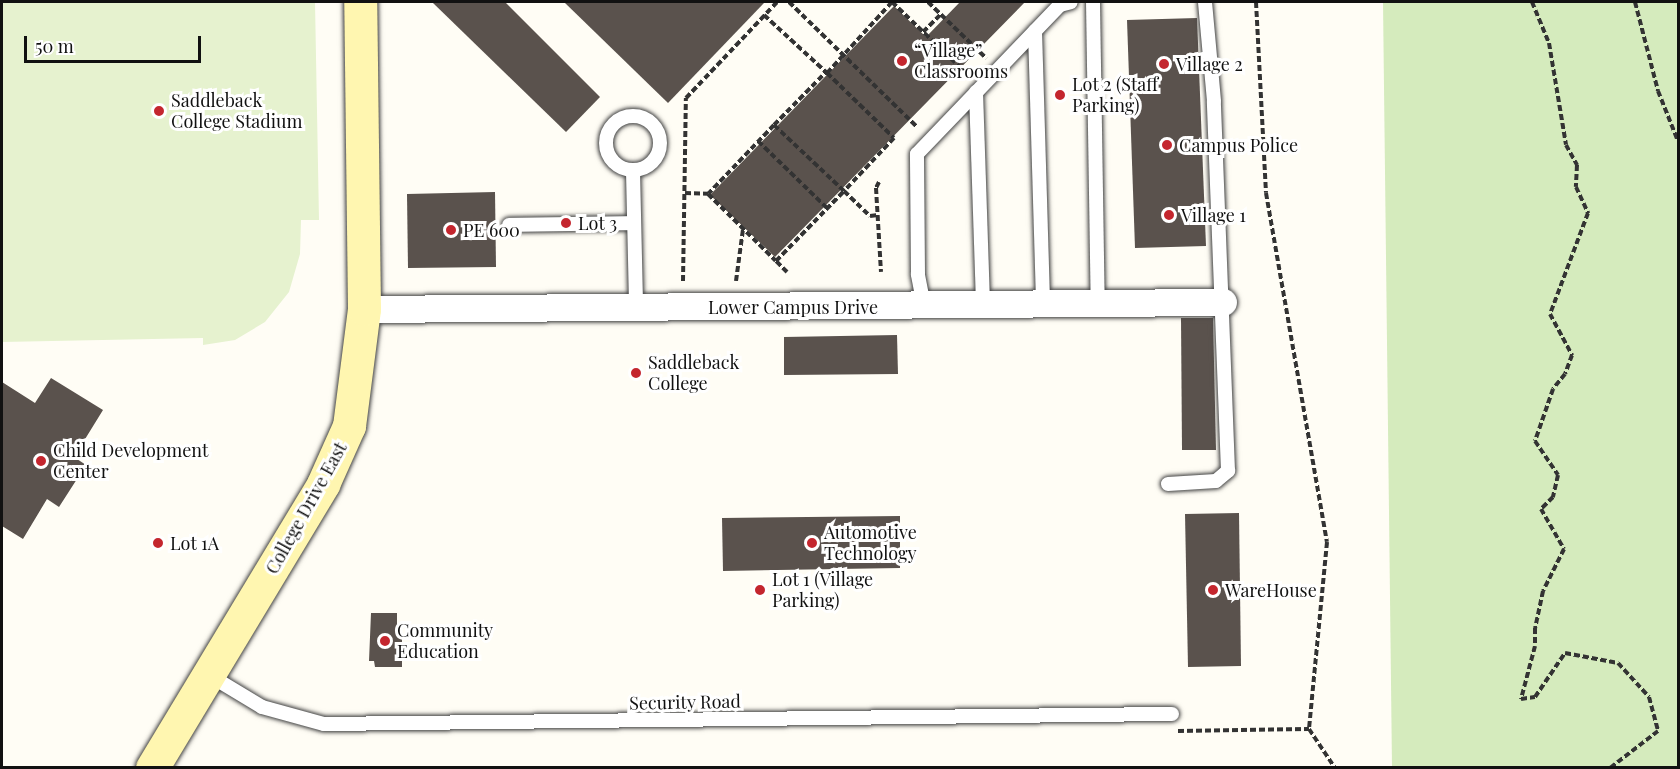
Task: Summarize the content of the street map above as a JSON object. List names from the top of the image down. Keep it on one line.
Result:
{"streets":{"street":["Lower Campus Drive","College Drive East"],"lane":["Security Road"]},"crossings":[["Lower Campus Drive","College Drive East"],["College Drive East","Security Road"]],"places":["“Village” Classrooms","Village 2","Lot 2 (Staff Parking)","Saddleback College Stadium","Campus Police","Village 1","Lot 3","PE 600","Saddleback College","Child Development Center","Lot 1A","Automotive Technology","Lot 1 (Village Parking)","WareHouse","Community Education"],"scale_bar":"50 m"}
